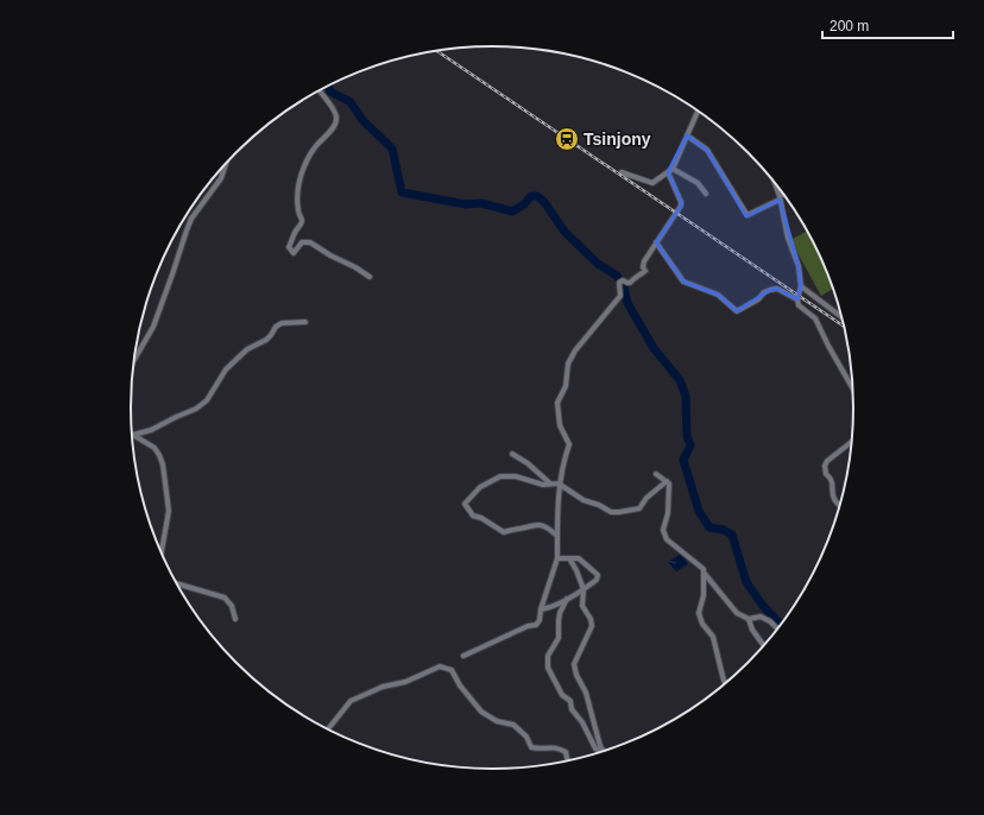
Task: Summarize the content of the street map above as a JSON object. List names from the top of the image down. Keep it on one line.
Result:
{"places":{"station":["Tsinjony"]},"scale_bar":"200 m"}
